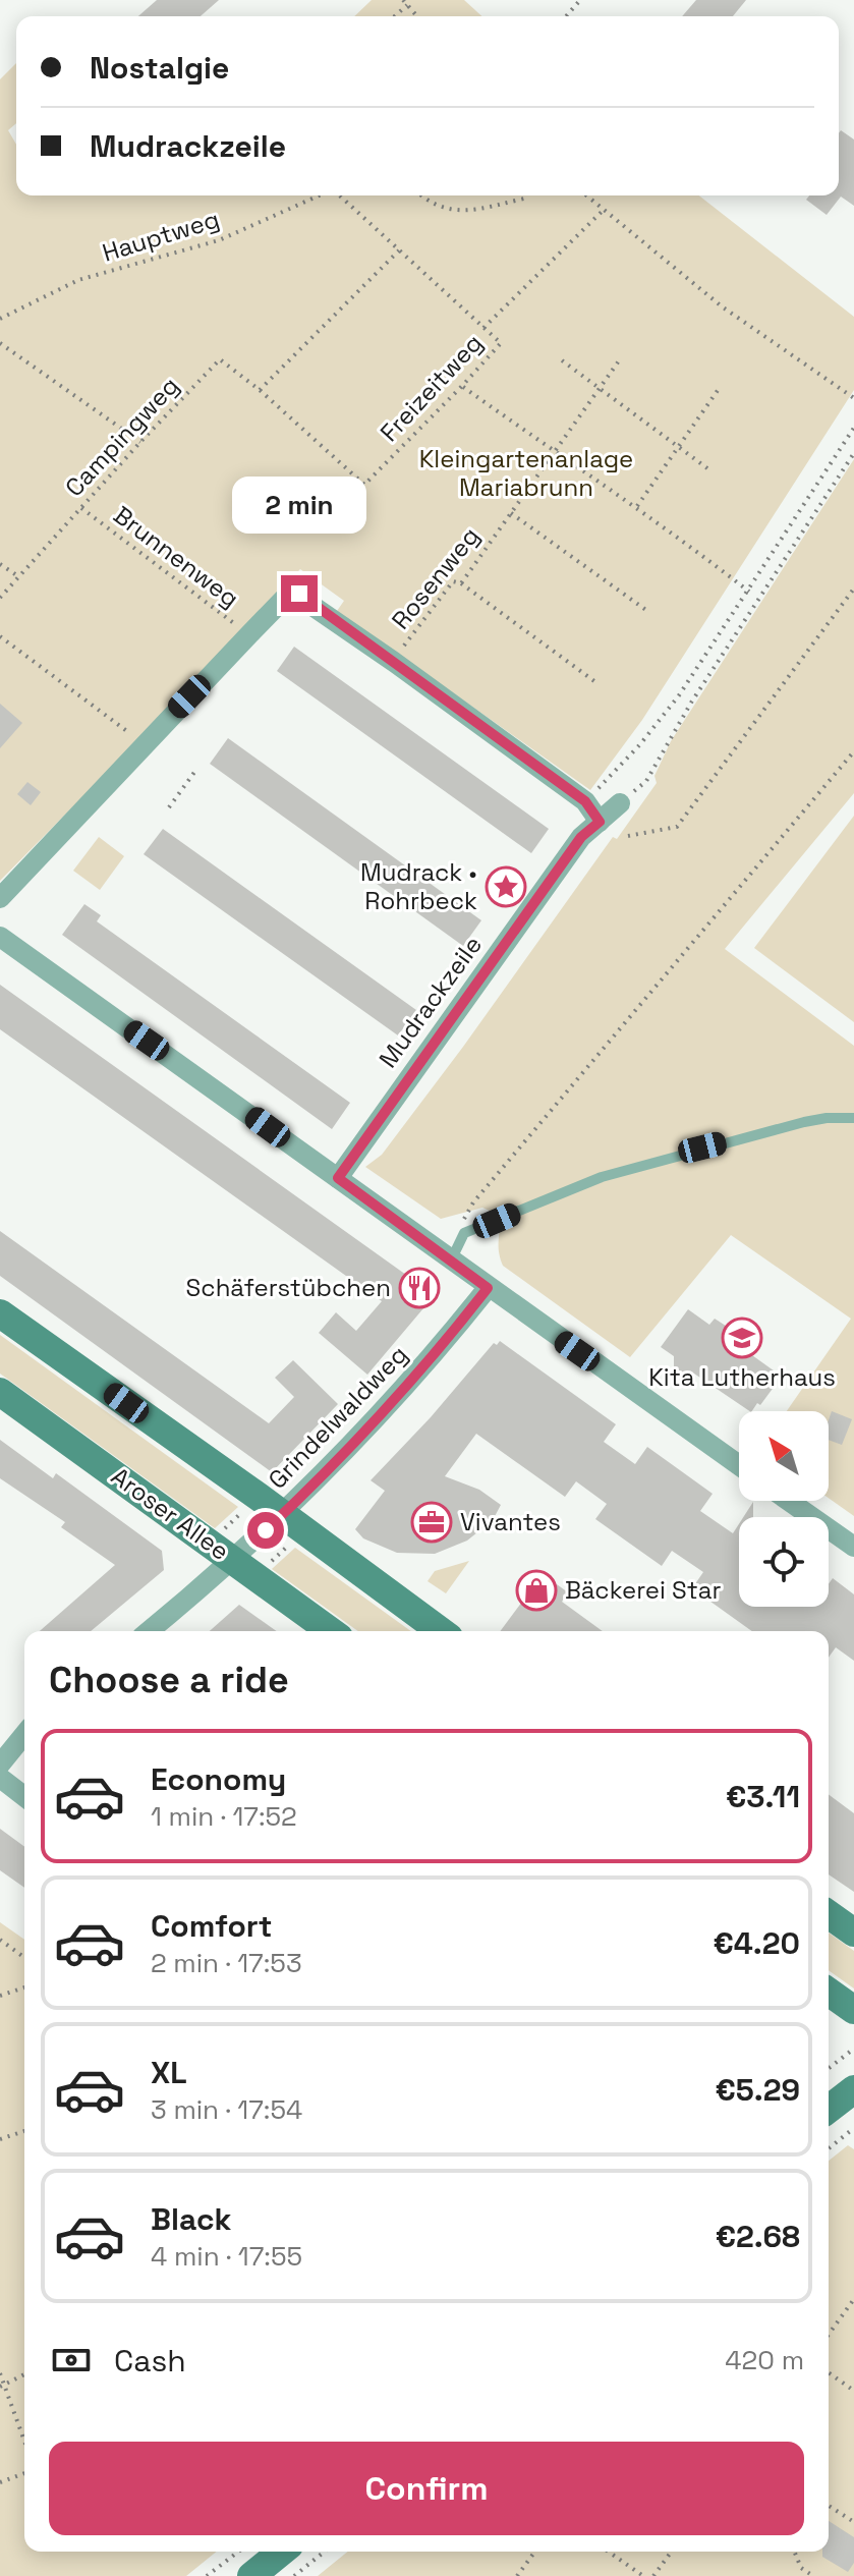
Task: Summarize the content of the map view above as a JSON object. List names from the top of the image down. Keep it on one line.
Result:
{"streets":{"main road":["Aroser Allee"],"street":["Mudrackzeile","Grindelwaldweg"],"path":["Hauptweg","Freizeitweg","Campingweg","Brunnenweg","Rosenweg"]},"crossings":[["Freizeitweg","Campingweg"],["Campingweg","Brunnenweg"],["Grindelwaldweg","Aroser Allee"]],"parks":["Kleingartenanlage Mariabrunn"],"places":{"place":["Mudrack • Rohrbeck"],"restaurant":["Schäferstübchen"],"school or university":["Kita Lutherhaus"],"office":["Vivantes"],"shop":["Bäckerei Star"]},"north":"top left","page":{"banner":["Nostalgie","Mudrackzeile"],"bubble":"2 min","heading":"Choose a ride","list":[{"name":"Economy","note":"1 min · 17:52","value":"€3.11"},{"name":"Comfort","note":"2 min · 17:53","value":"€4.20"},{"name":"XL","note":"3 min · 17:54","value":"€5.29"},{"name":"Black","note":"4 min · 17:55","value":"€2.68"}],"pay":["Cash","420 m"],"buttons":"Confirm"}}
